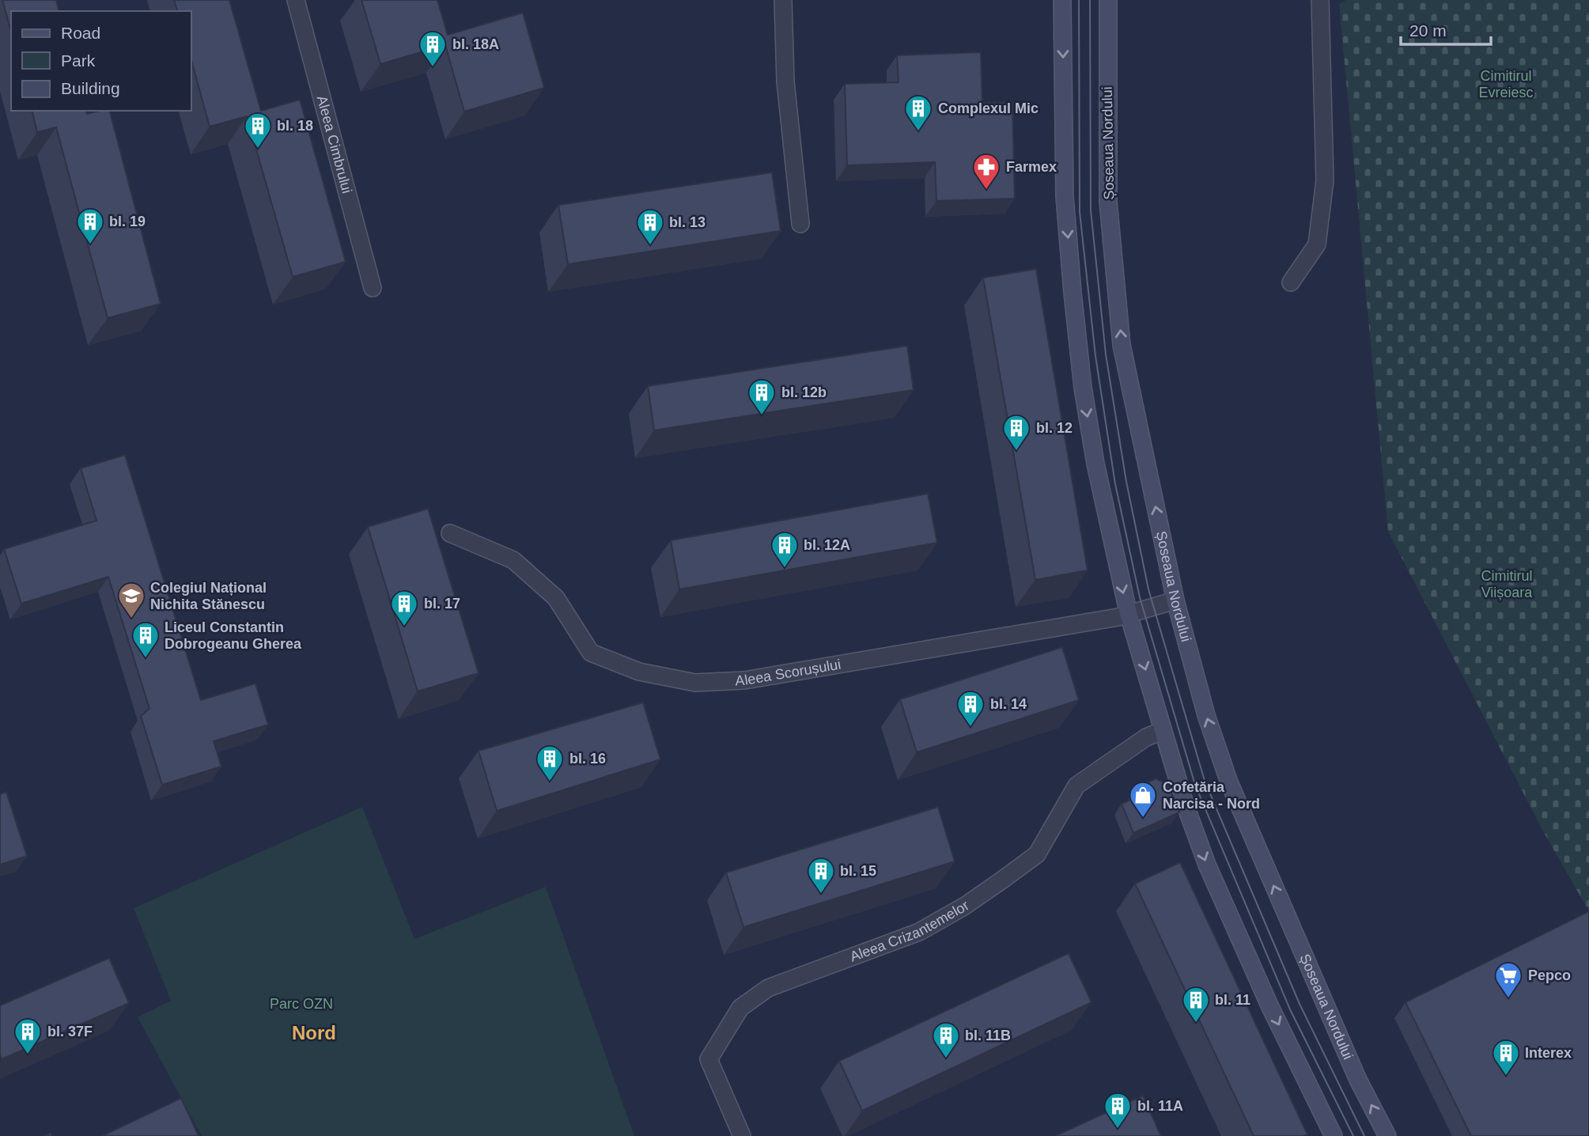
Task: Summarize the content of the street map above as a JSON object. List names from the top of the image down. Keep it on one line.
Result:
{"streets":{"main road":["Șoseaua Nordului"],"street":["Aleea Cimbrului","Aleea Scorușului","Aleea Crizantemelor"]},"crossings":[["Șoseaua Nordului","Aleea Scorușului"]],"districts":["Nord"],"parks":["Cimitirul Evreiesc","Cimitirul Viișoara","Parc OZN"],"places":{"building":["bl. 18A","Complexul Mic","bl. 18","bl. 19","bl. 13","bl. 12b","bl. 12","bl. 12A","bl. 17","Liceul Constantin Dobrogeanu Gherea","bl. 14","bl. 16","bl. 15","bl. 11","bl. 37F","bl. 11B","Interex","bl. 11A"],"pharmacy":["Farmex"],"school or university":["Colegiul Național Nichita Stănescu"],"shop":["Cofetăria Narcisa - Nord"],"supermarket":["Pepco"]},"legend":["Road","Park","Building"],"scale_bar":"20 m"}
